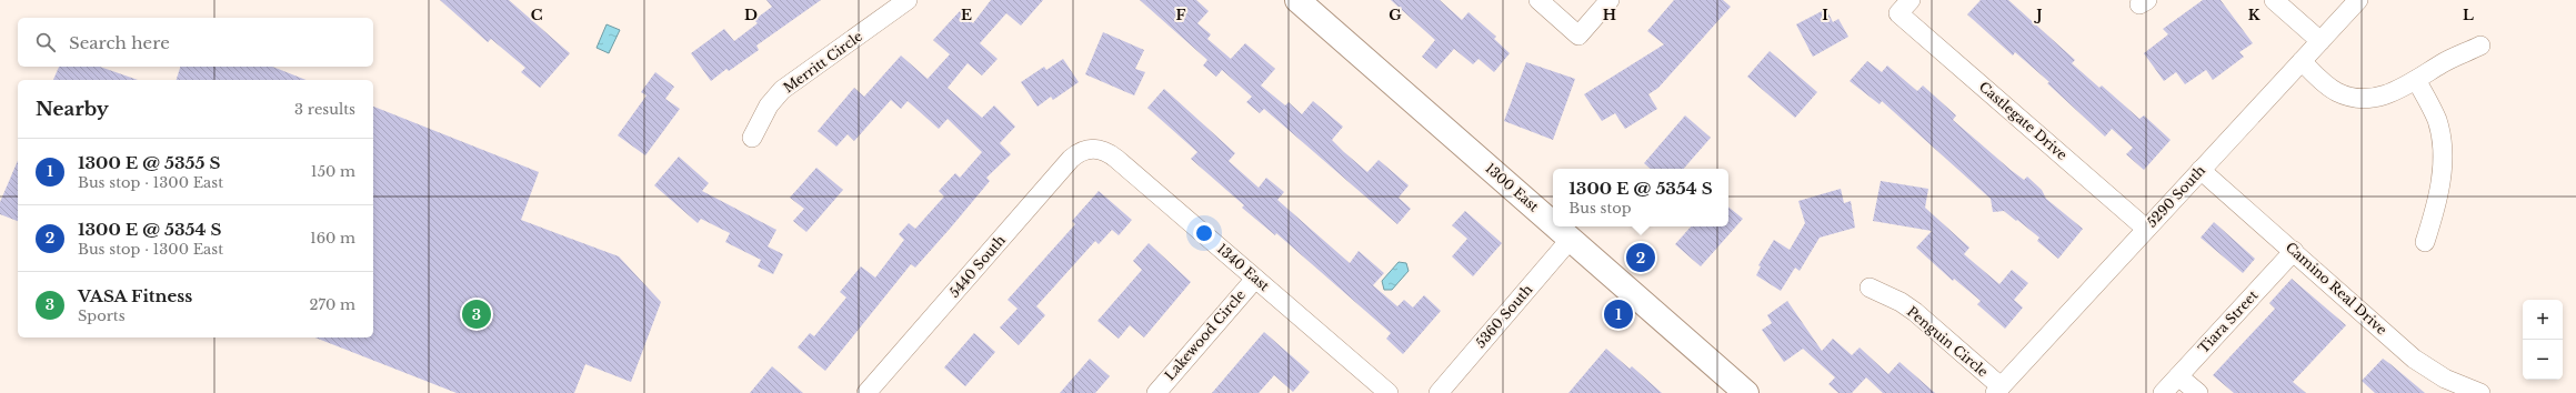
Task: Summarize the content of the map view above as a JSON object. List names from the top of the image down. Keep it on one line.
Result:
{"streets":{"main road":["1300 East"],"street":["Merritt Circle","Castlegate Drive","5290 South","5440 South","1340 East","Camino Real Drive","5360 South","Tiara Street","Lakewood Circle","Penguin Circle"]},"crossings":[["Castlegate Drive","5290 South"],["1300 East","5360 South"],["5290 South","Camino Real Drive"],["5290 South","Penguin Circle"],["5440 South","1340 East"],["1340 East","Lakewood Circle"],["Camino Real Drive","Tiara Street"]],"page":{"search":"Search here","heading":["Nearby","3 results"],"list":[{"mark":"1","name":"1300 E @ 5355 S","note":"Bus stop · 1300 East","value":"150 m"},{"mark":"2","name":"1300 E @ 5354 S","note":"Bus stop · 1300 East","value":"160 m"},{"mark":"3","name":"VASA Fitness","note":"Sports","value":"270 m"}],"popup":["1300 E @ 5354 S","Bus stop"],"pins":["2","1","3"],"map_buttons":["+","−"]},"grid":{"columns":["C","D","E","F","G","H","I","J","K","L"]}}
